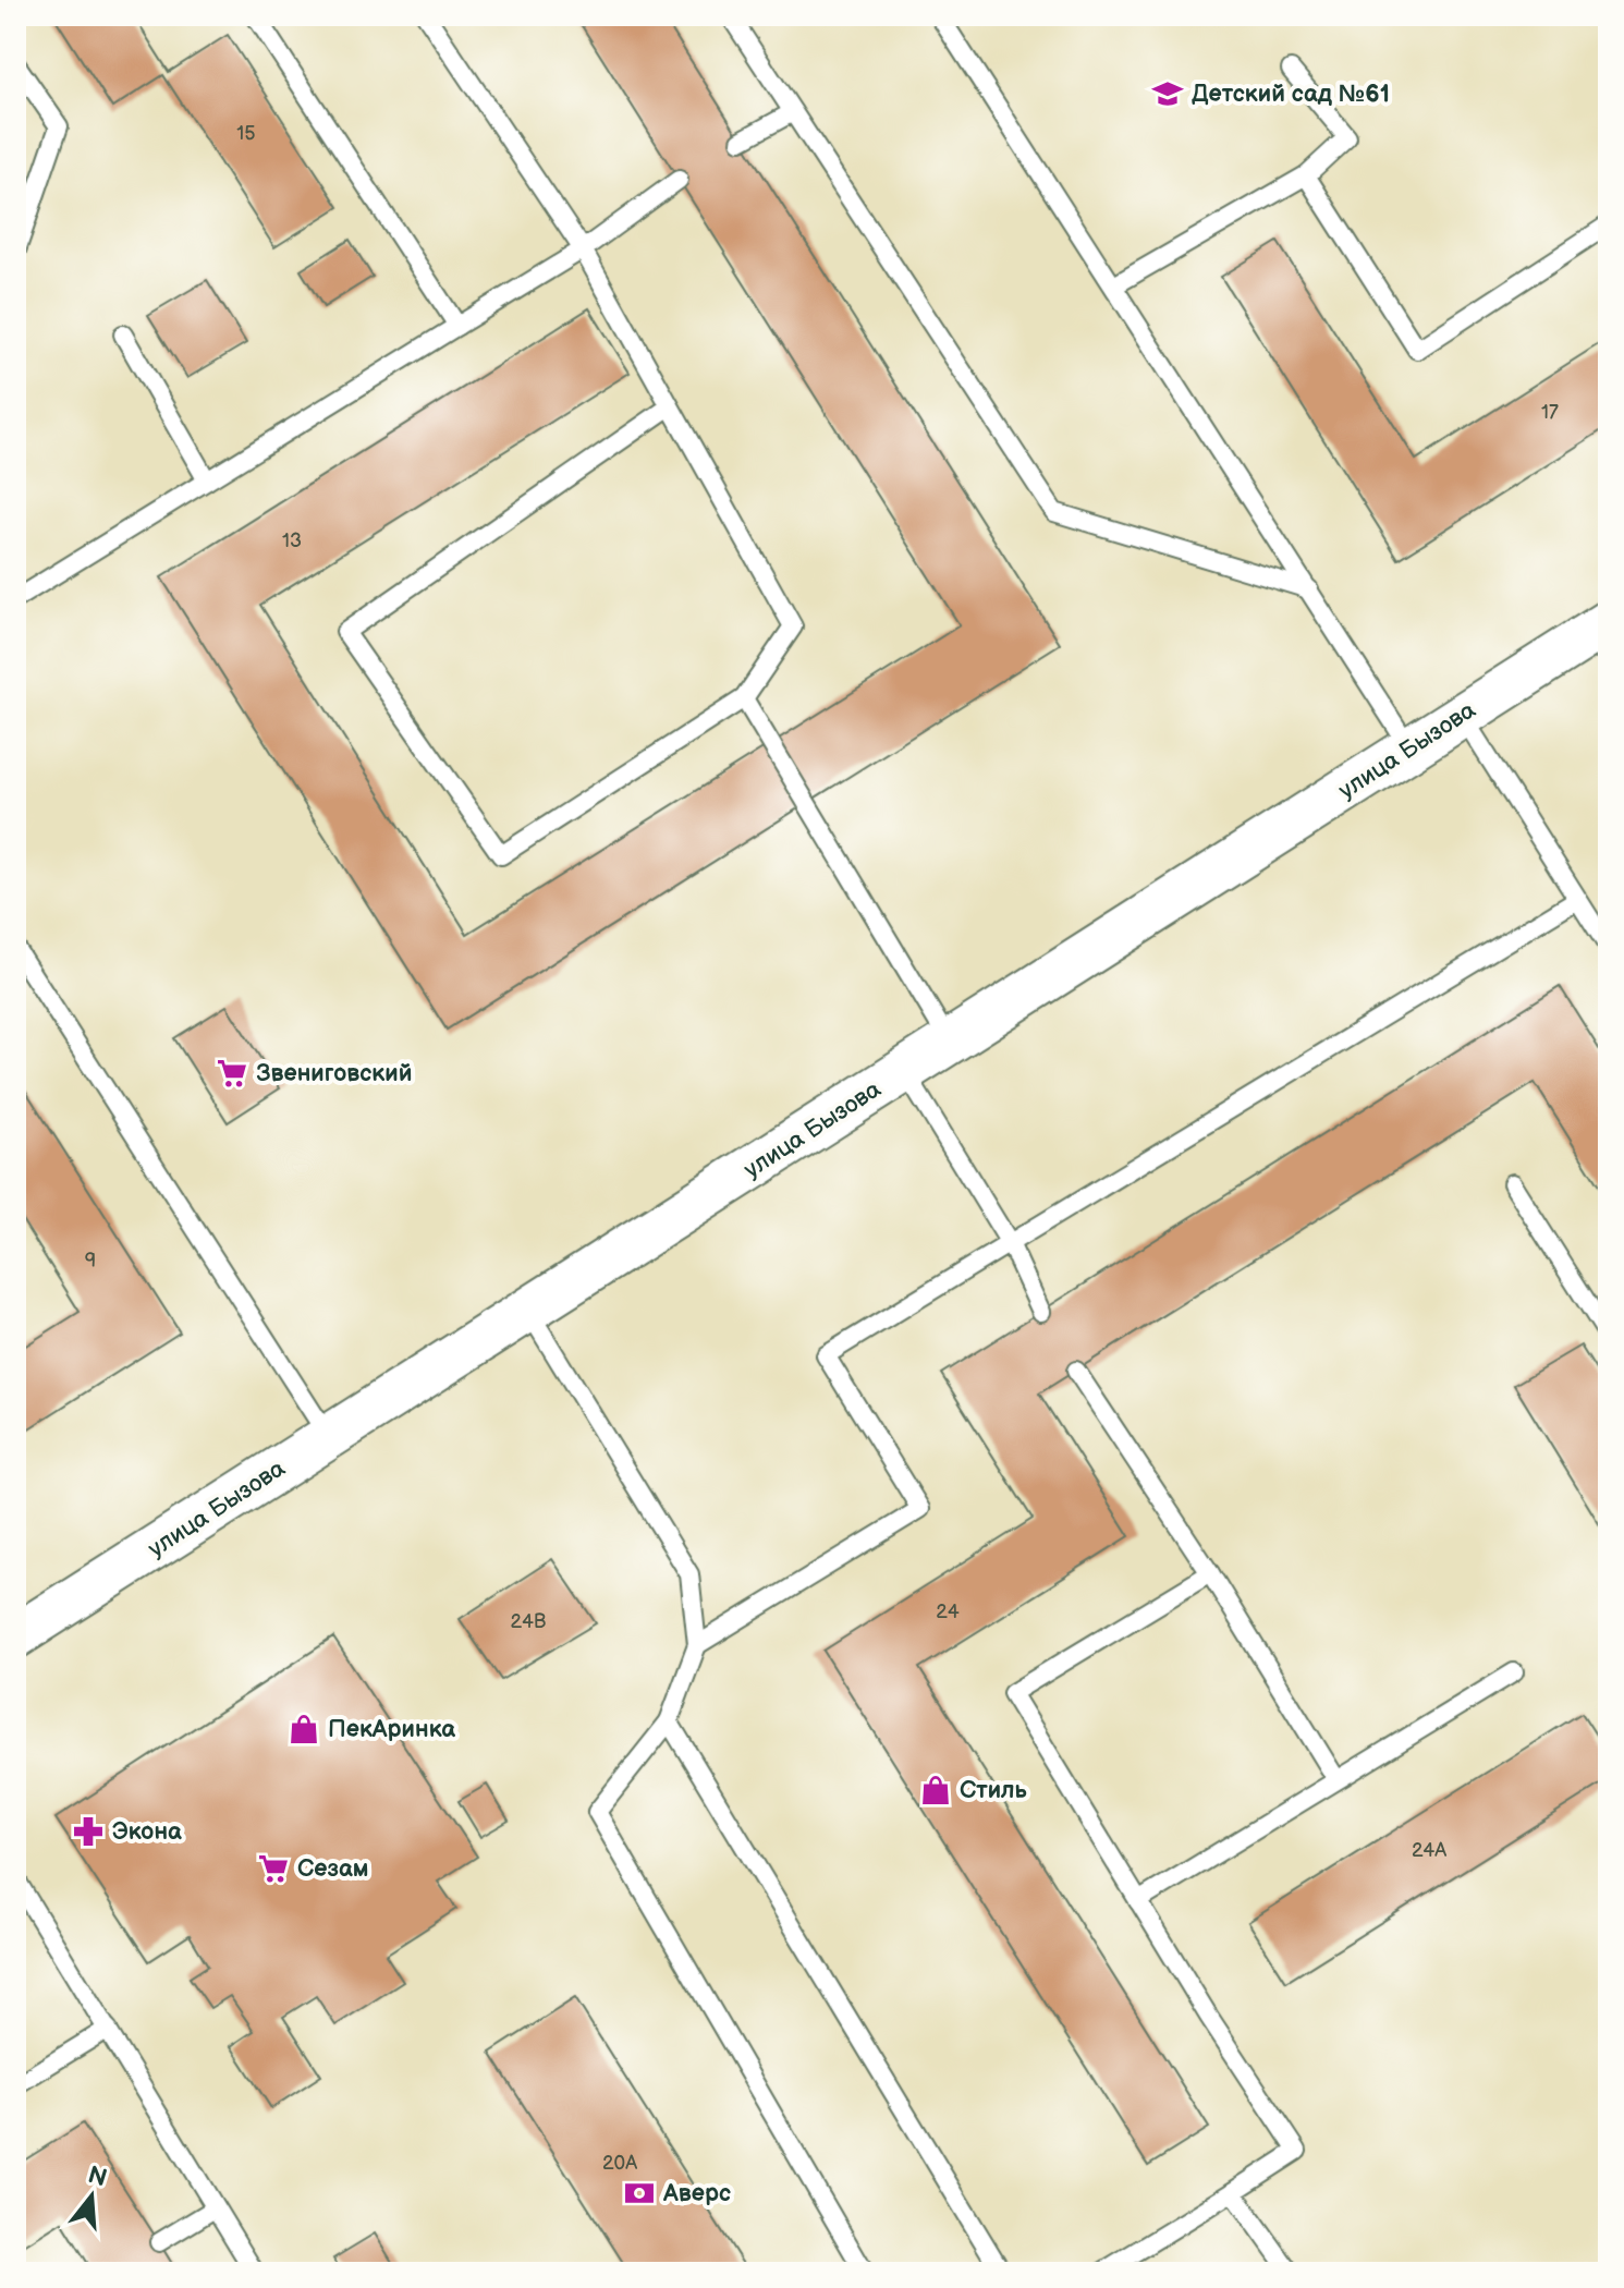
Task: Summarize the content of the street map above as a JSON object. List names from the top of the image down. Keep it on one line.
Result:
{"streets":{"street":["улица Бызова"]},"places":{"school or university":["Детский сад №61"],"supermarket":["Звениговский","Сезам"],"shop":["ПекАринка","Стиль"],"pharmacy":["Экона"],"bank":["Аверс"]},"house_numbers":["15","17","13","9","24","24В","24А","20А"],"north":"top"}
